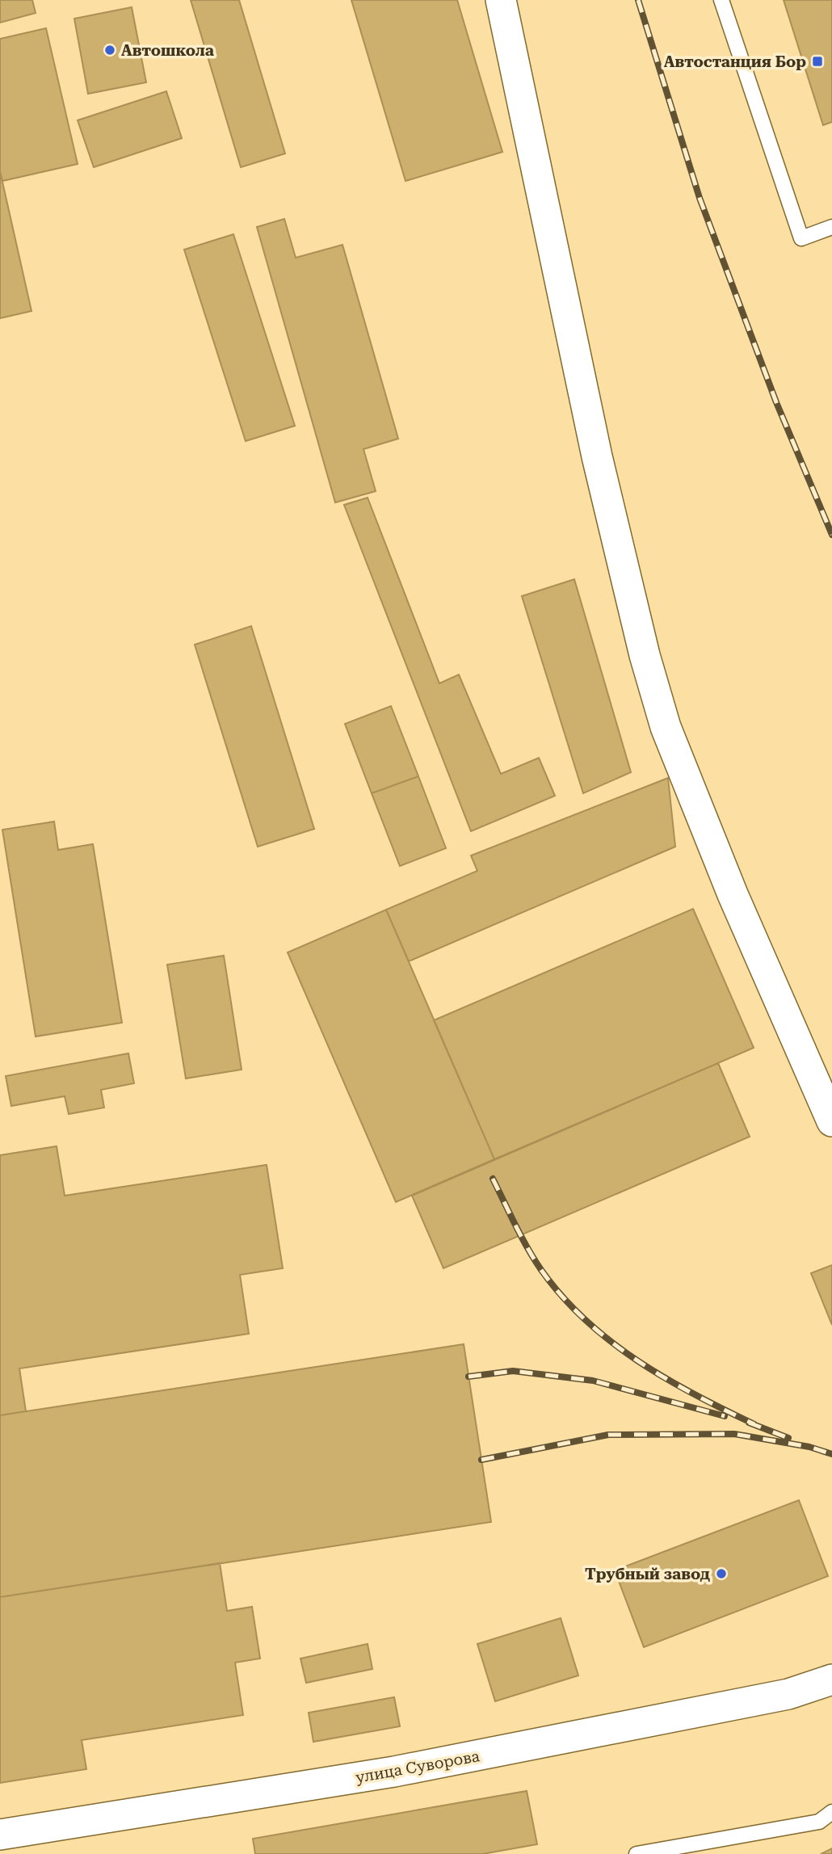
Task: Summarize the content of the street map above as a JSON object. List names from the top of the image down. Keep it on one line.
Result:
{"streets":{"street":["улица Суворова"]},"places":{"other":["Автошкола","Трубный завод"],"transit":["Автостанция Бор"]}}
